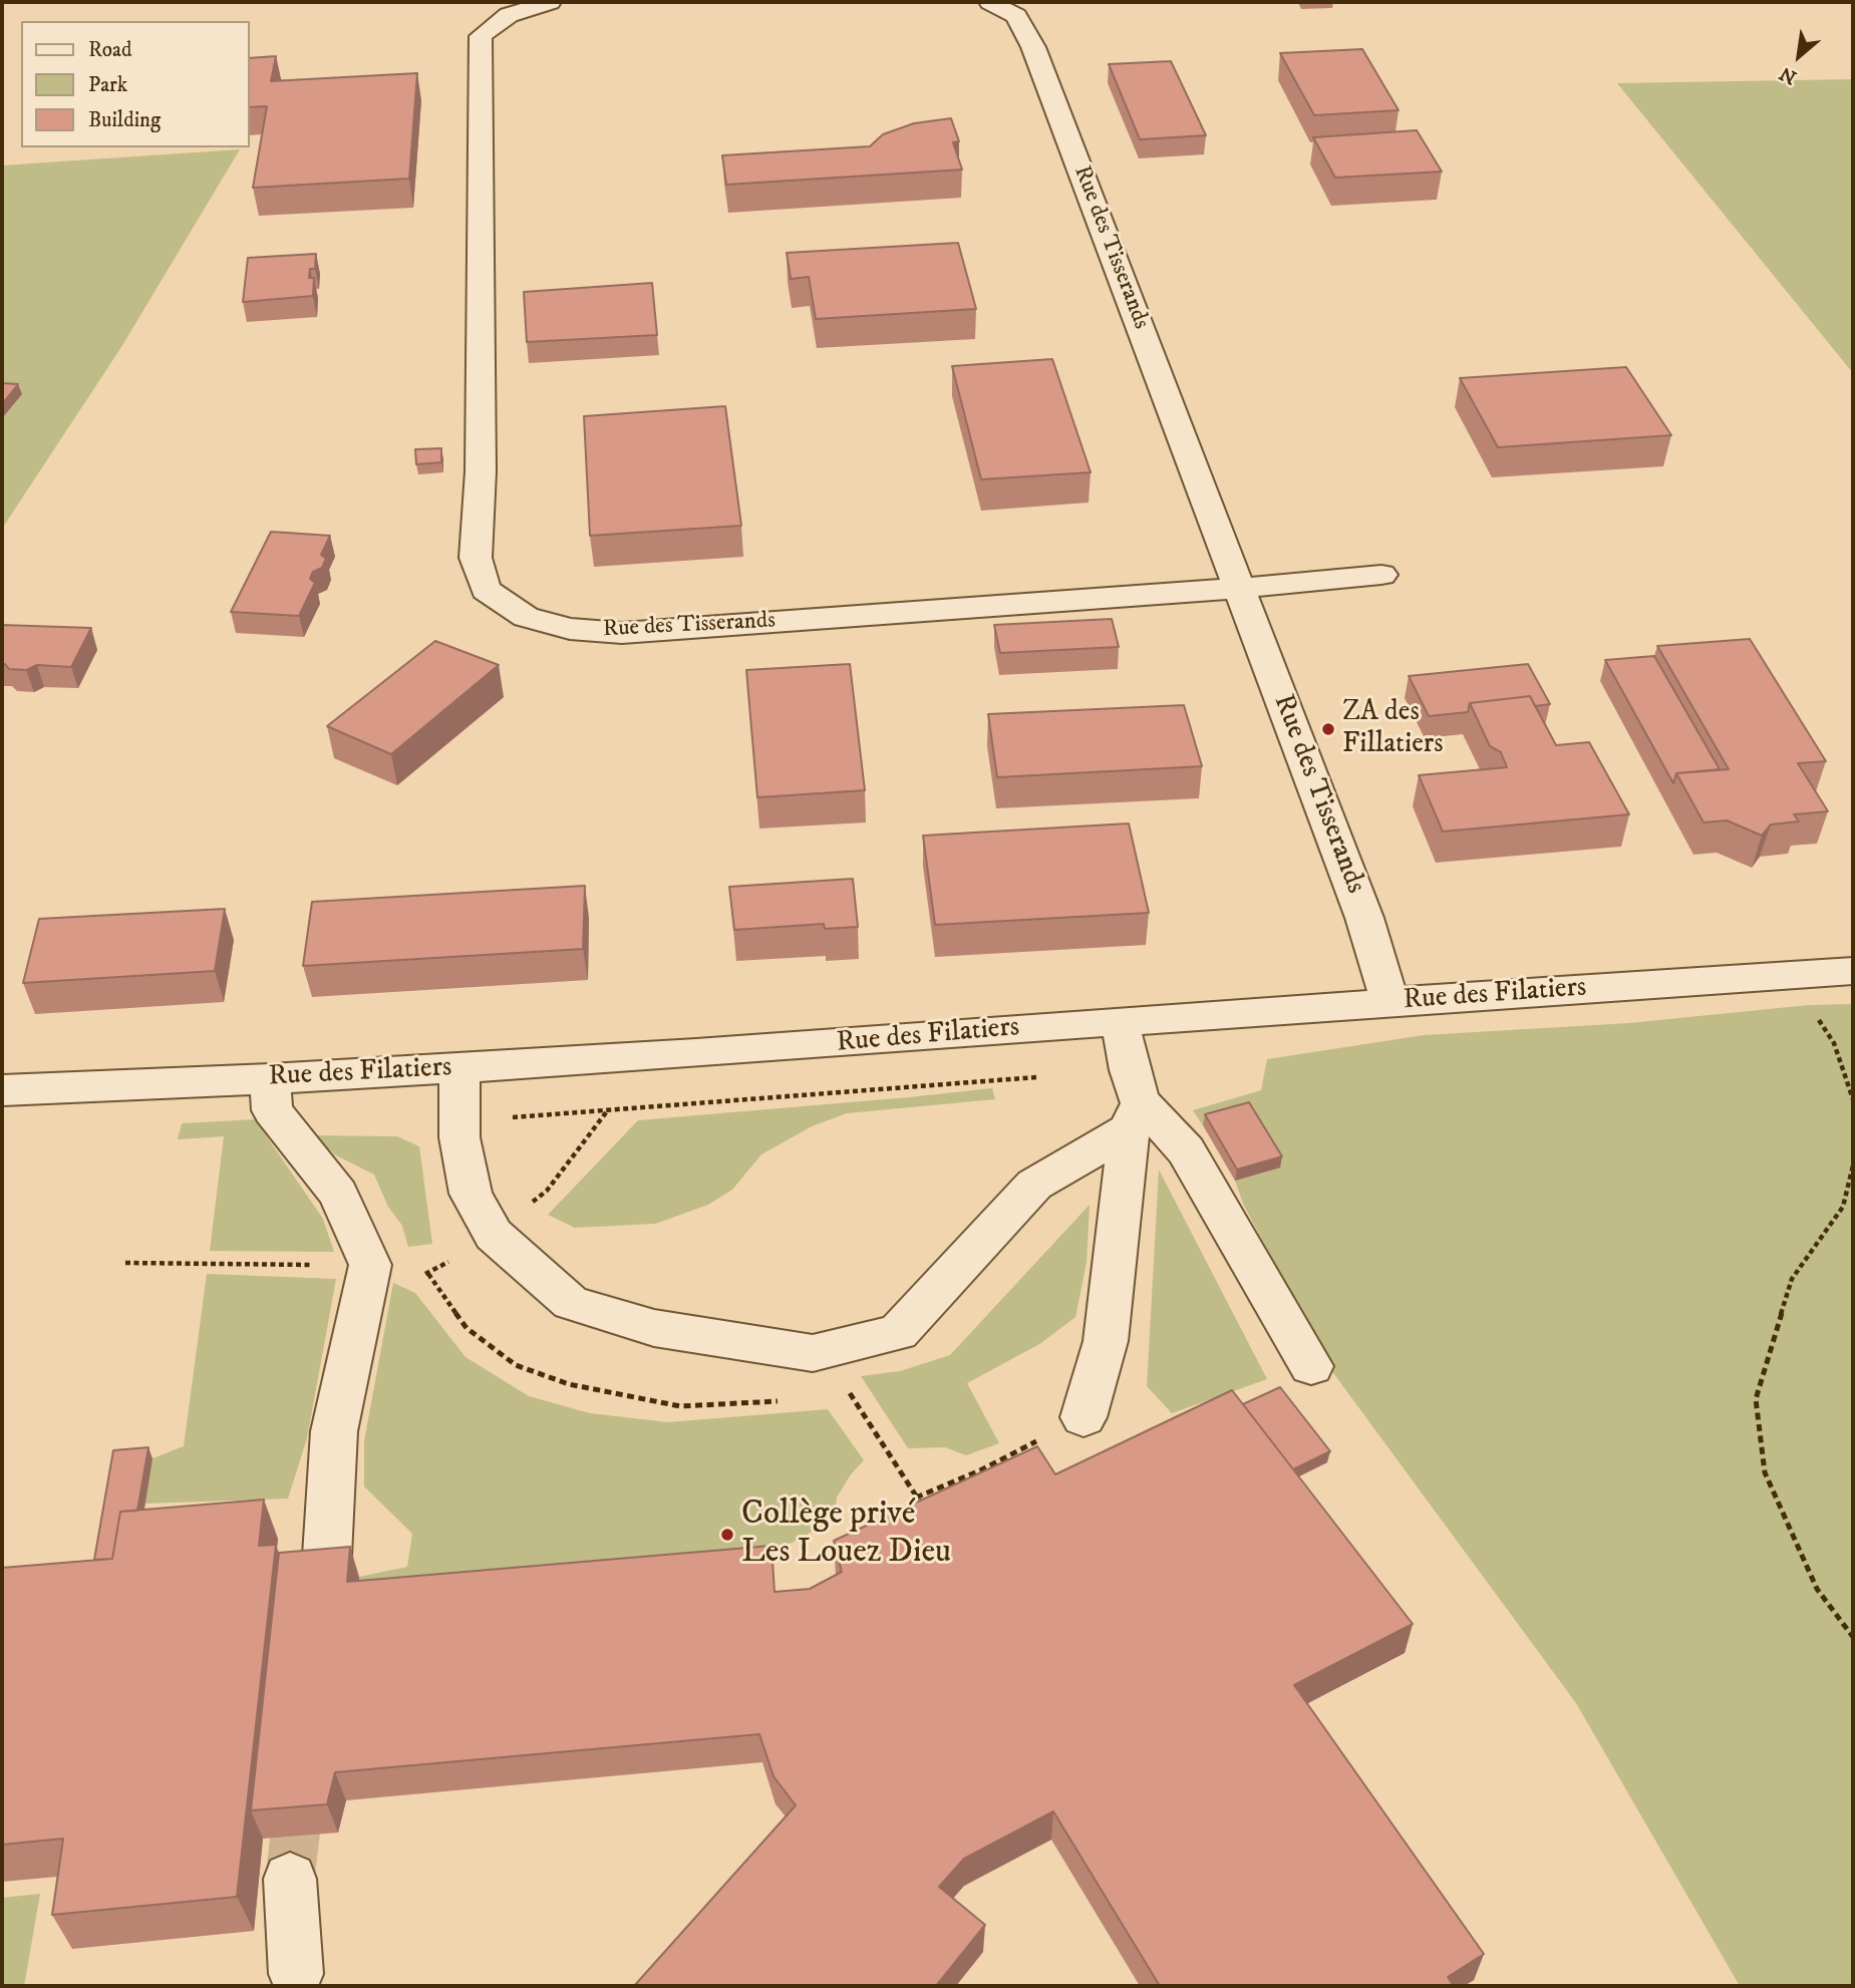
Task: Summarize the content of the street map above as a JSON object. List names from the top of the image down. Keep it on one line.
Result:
{"streets":{"street":["Rue des Tisserands","Rue des Filatiers"]},"crossings":[["Rue des Tisserands","Rue des Filatiers"]],"places":["ZA des Fillatiers","Collège privé Les Louez Dieu"],"legend":["Road","Park","Building"],"north":"bottom left"}
